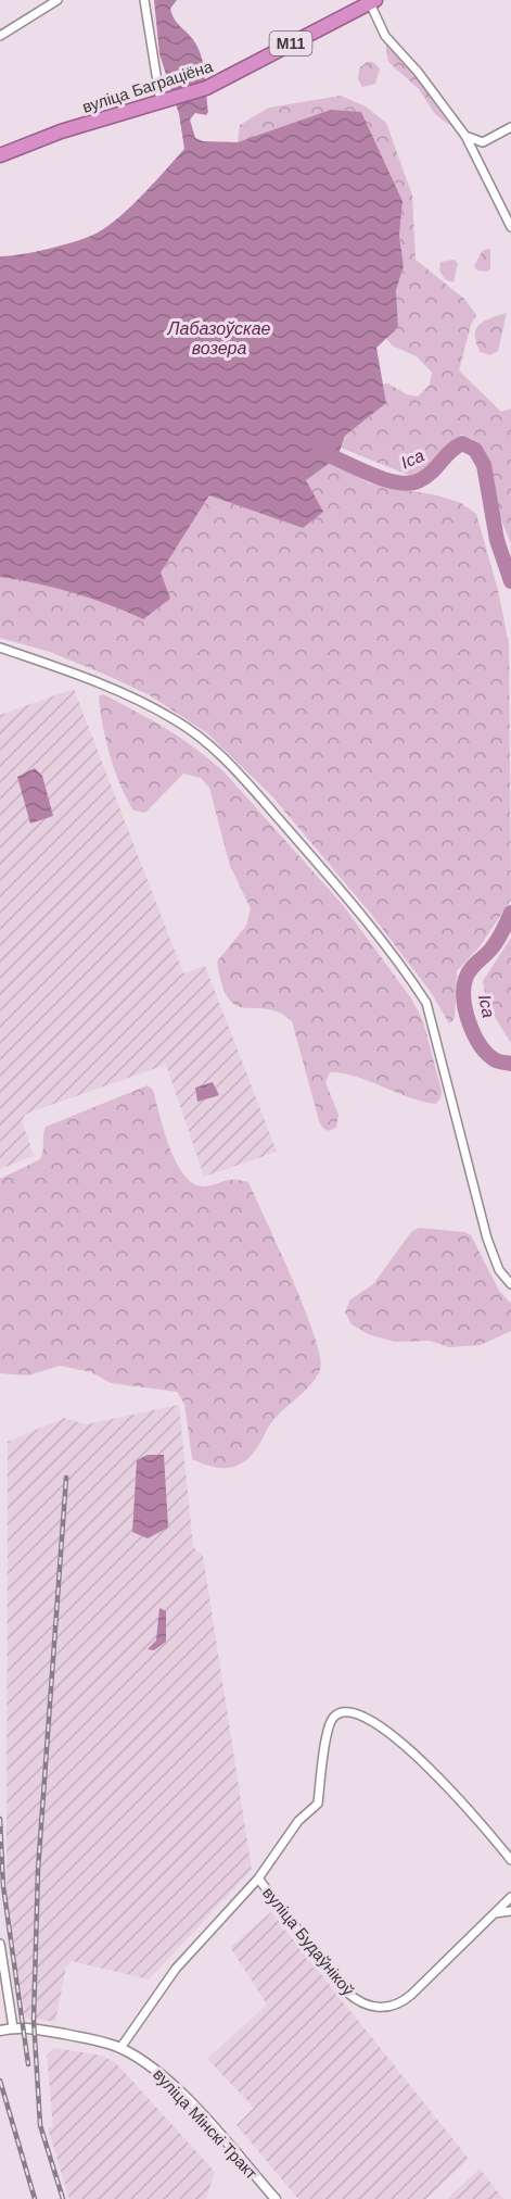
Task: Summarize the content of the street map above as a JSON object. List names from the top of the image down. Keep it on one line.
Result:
{"streets":{"highway":["М11","вуліца Баграціёна"],"street":["вуліца Будаўнікоў","вуліца Мінскі Тракт"]},"crossings":[["вуліца Будаўнікоў","вуліца Мінскі Тракт"]],"water":["Лабазоўскае возера","Іса"]}
